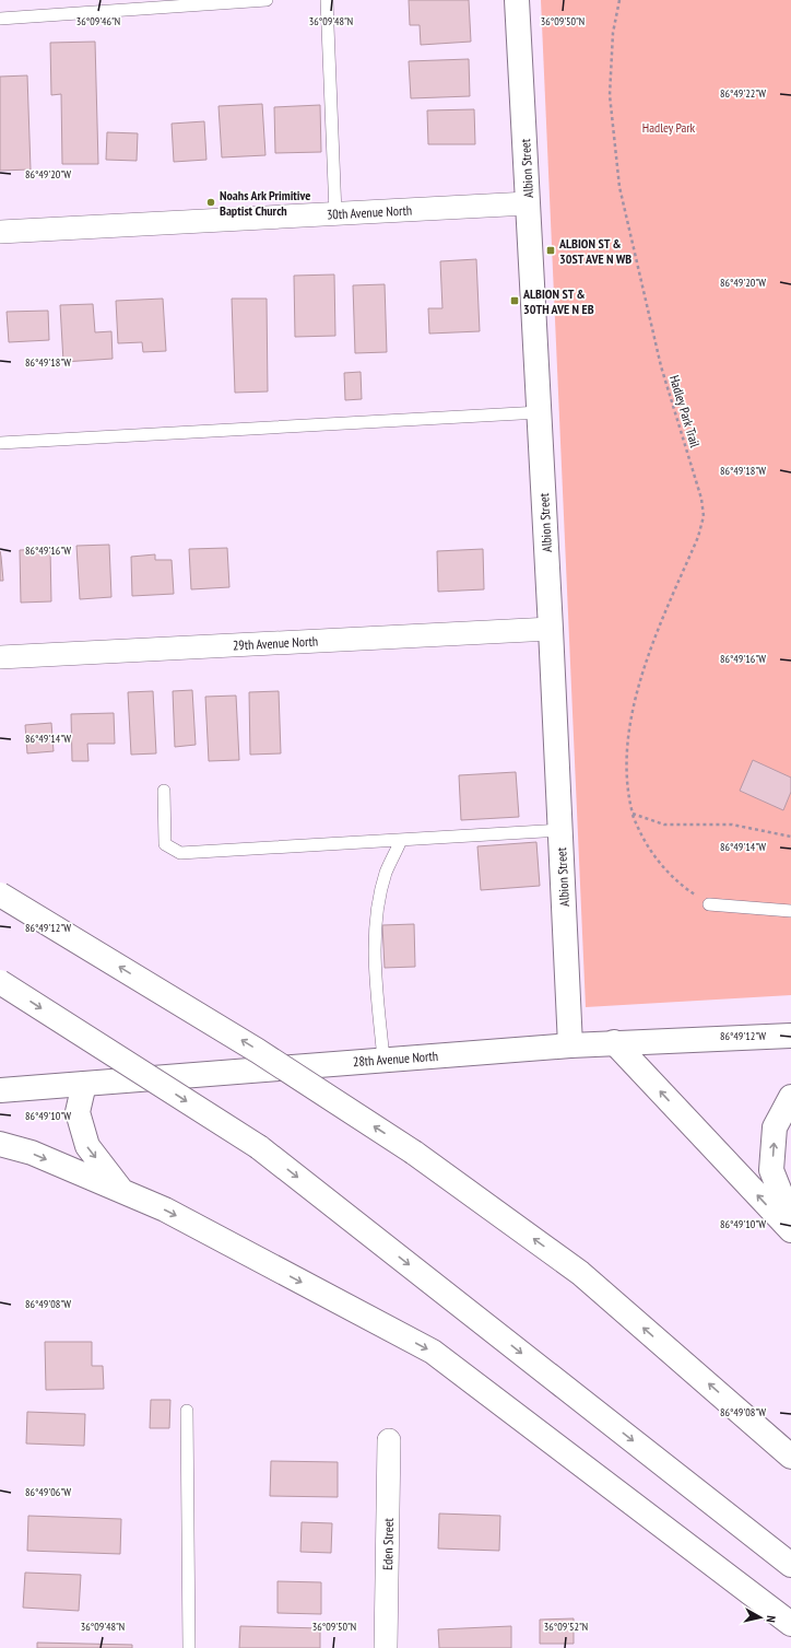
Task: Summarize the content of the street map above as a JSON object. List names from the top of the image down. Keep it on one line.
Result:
{"streets":{"main road":["Albion Street","28th Avenue North"],"street":["30th Avenue North","29th Avenue North","Eden Street"],"path":["Hadley Park Trail"]},"crossings":[["Albion Street","30th Avenue North"],["Albion Street","29th Avenue North"],["Albion Street","28th Avenue North"]],"parks":["Hadley Park"],"places":{"other":["Noahs Ark Primitive Baptist Church"],"transit":["ALBION ST & 30ST AVE N WB","ALBION ST & 30TH AVE N EB"]},"north":"right","coordinates":["36°09'46\"N","36°09'48\"N","36°09'50\"N","86°49'22\"W","86°49'20\"W","86°49'18\"W","86°49'16\"W","86°49'14\"W","86°49'12\"W","86°49'10\"W","86°49'08\"W","86°49'06\"W","36°09'52\"N"]}
